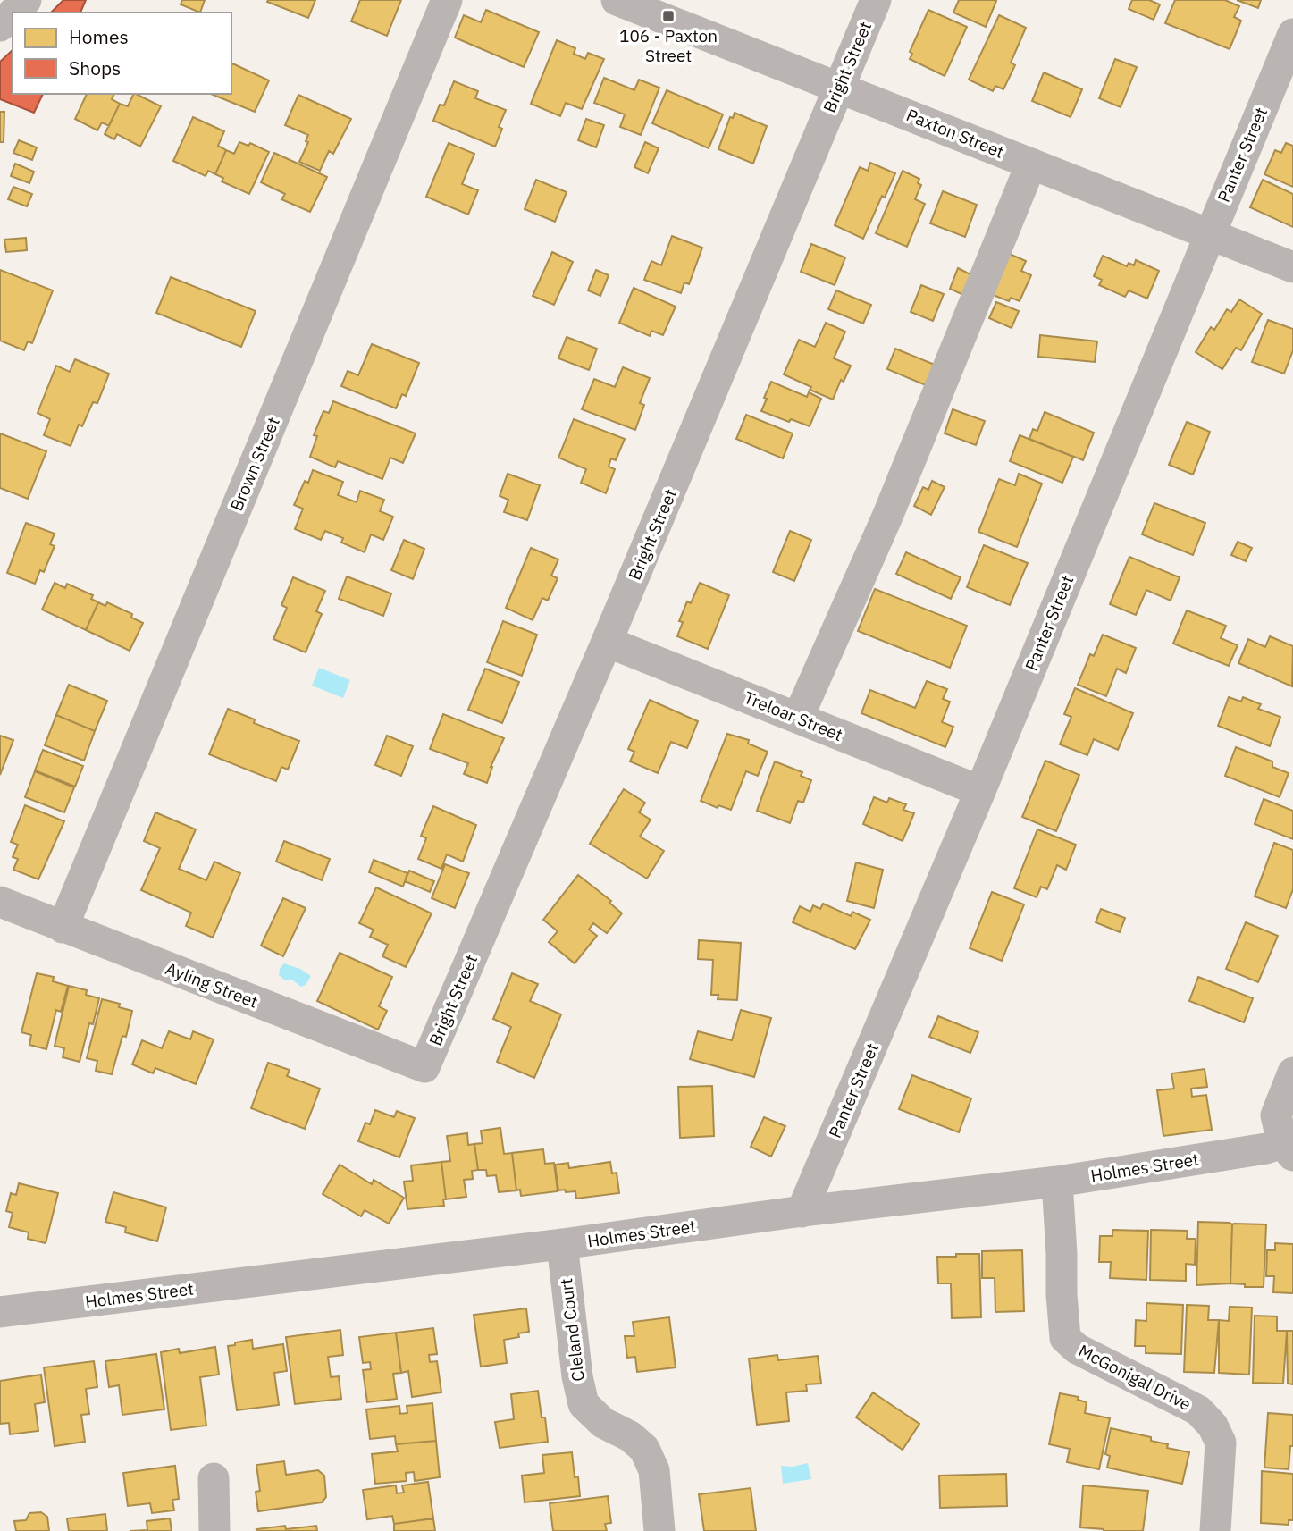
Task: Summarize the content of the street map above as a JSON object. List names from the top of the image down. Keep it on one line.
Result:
{"streets":{"street":["Bright Street","Paxton Street","Panter Street","Brown Street","Treloar Street","Ayling Street","Holmes Street","Cleland Court","McGonigal Drive"]},"crossings":[["Bright Street","Paxton Street"],["Bright Street","Treloar Street"],["Bright Street","Ayling Street"],["Paxton Street","Panter Street"],["Panter Street","Treloar Street"],["Panter Street","Holmes Street"],["Brown Street","Ayling Street"],["Holmes Street","Cleland Court"],["Holmes Street","McGonigal Drive"]],"places":{"transit":["106 - Paxton Street"]},"legend":["Homes","Shops"]}
